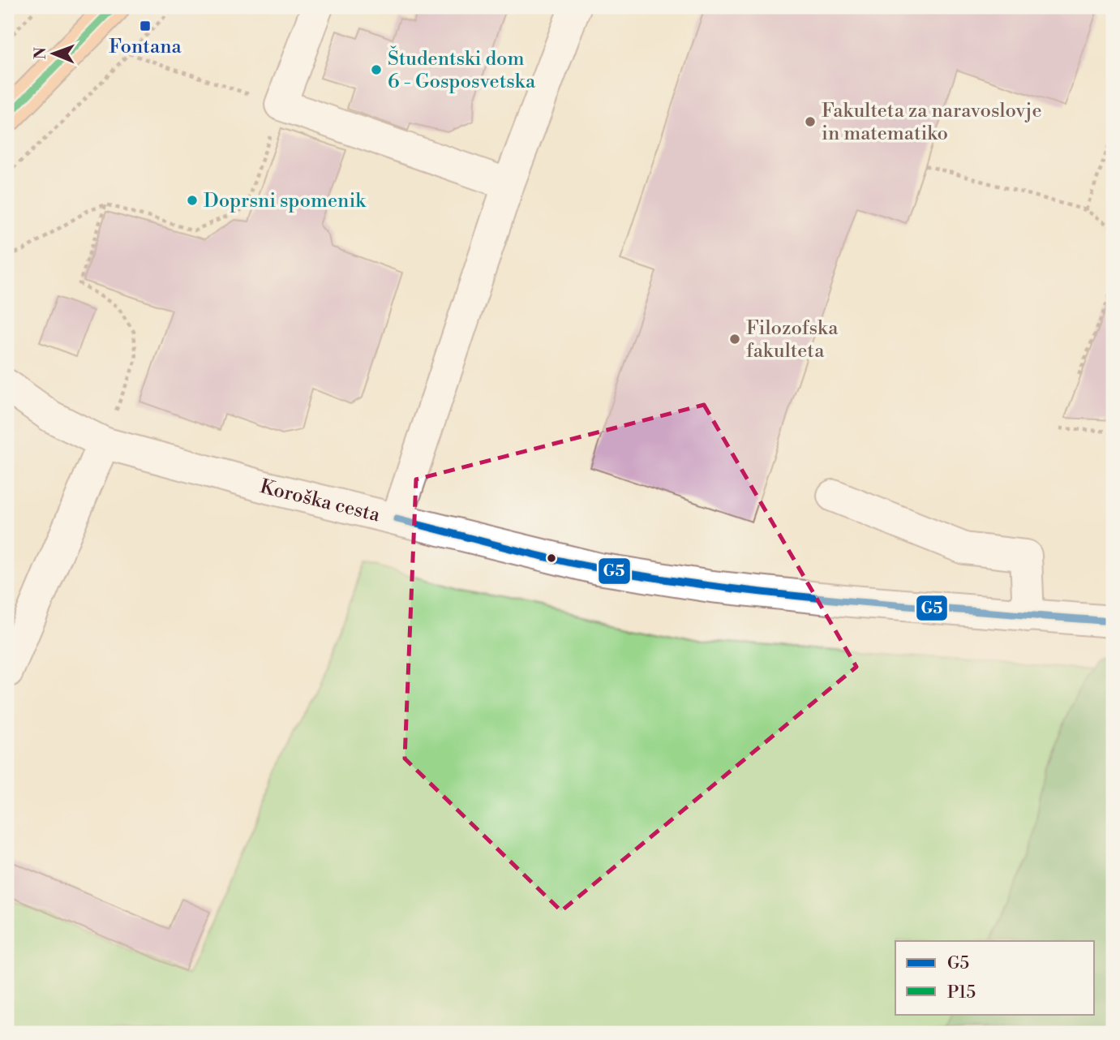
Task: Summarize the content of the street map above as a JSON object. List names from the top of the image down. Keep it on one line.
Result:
{"streets":{"street":["Koroška cesta"]},"places":{"transit":["Fontana"],"other":["Študentski dom 6 - Gosposvetska","Fakulteta za naravoslovje in matematiko","Doprsni spomenik","Filozofska fakulteta"]},"lines":["transit line P15","transit line G5"],"legend":["G5","P15"],"north":"left"}
